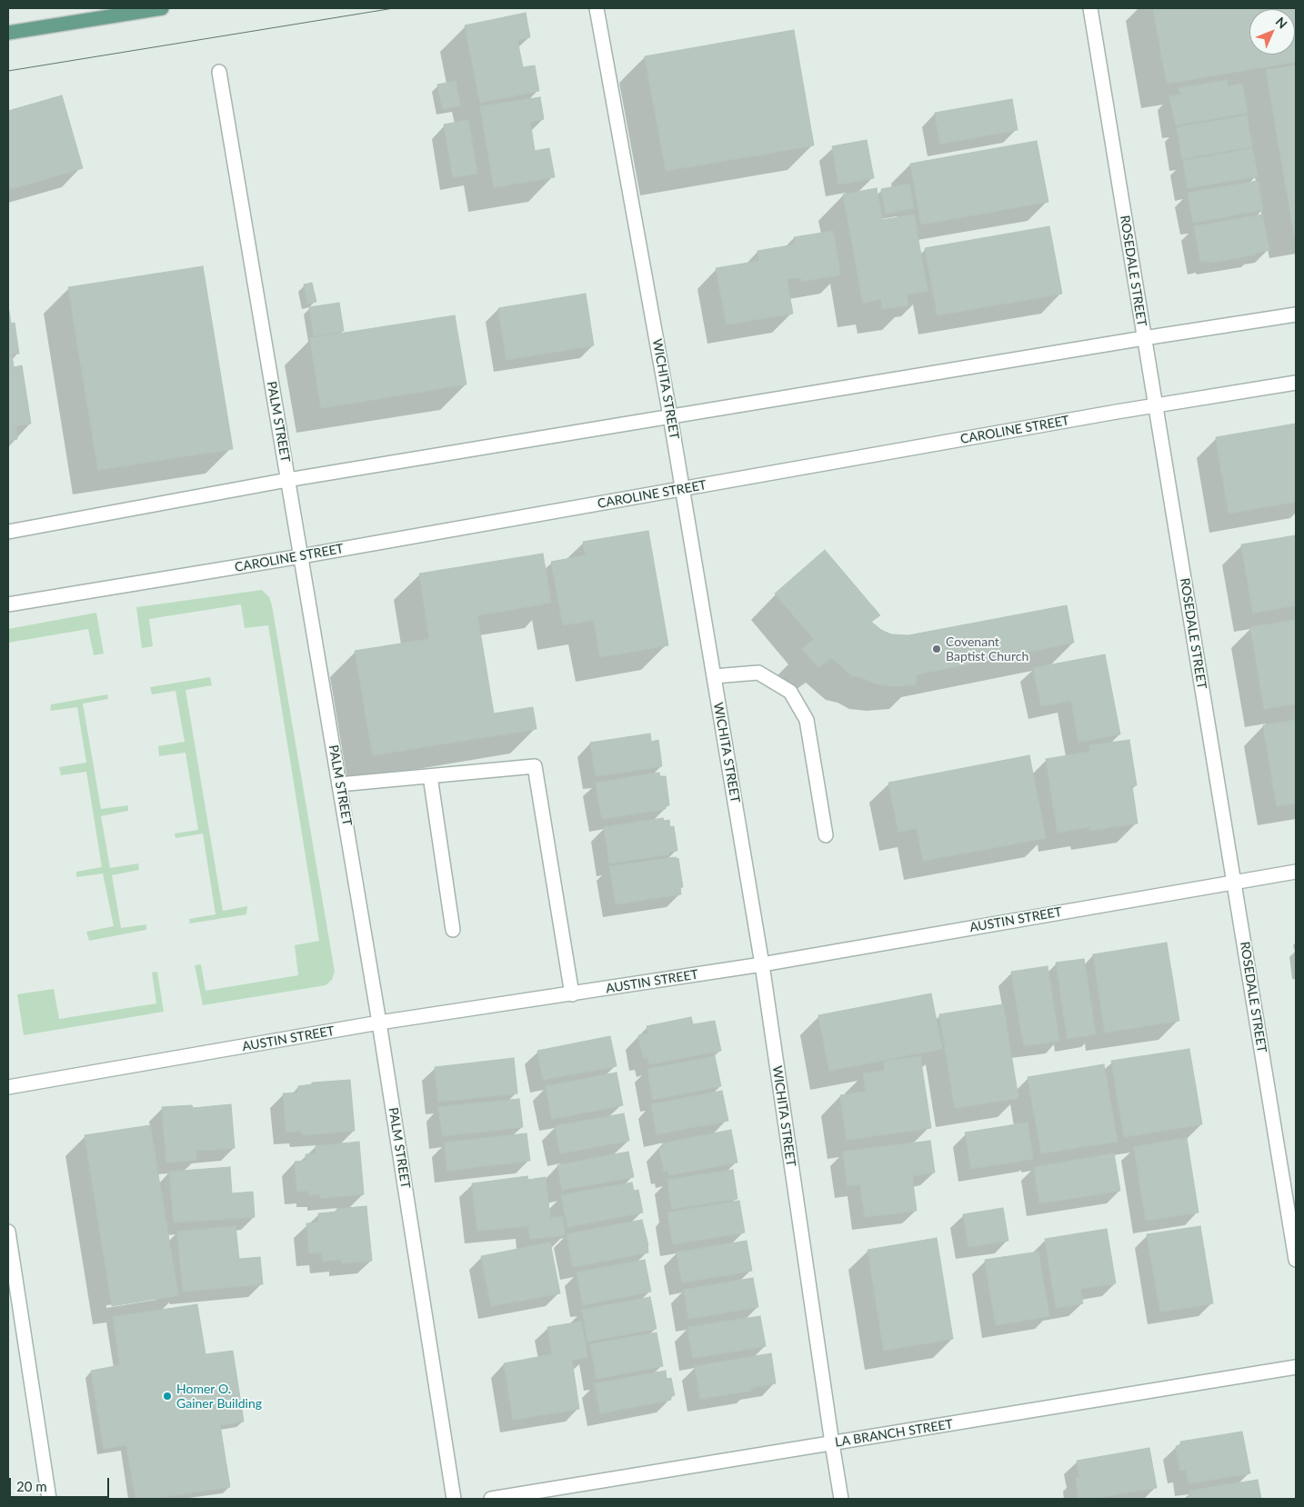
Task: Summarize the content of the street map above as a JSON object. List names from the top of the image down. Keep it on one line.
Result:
{"streets":{"street":["ROSEDALE STREET","WICHITA STREET","PALM STREET","CAROLINE STREET","AUSTIN STREET","LA BRANCH STREET"]},"crossings":[["ROSEDALE STREET","CAROLINE STREET"],["ROSEDALE STREET","AUSTIN STREET"],["WICHITA STREET","CAROLINE STREET"],["WICHITA STREET","AUSTIN STREET"],["WICHITA STREET","LA BRANCH STREET"],["PALM STREET","CAROLINE STREET"],["PALM STREET","AUSTIN STREET"]],"places":["Covenant Baptist Church","Homer O. Gainer Building"],"scale_bar":"20 m","north":"top right"}
